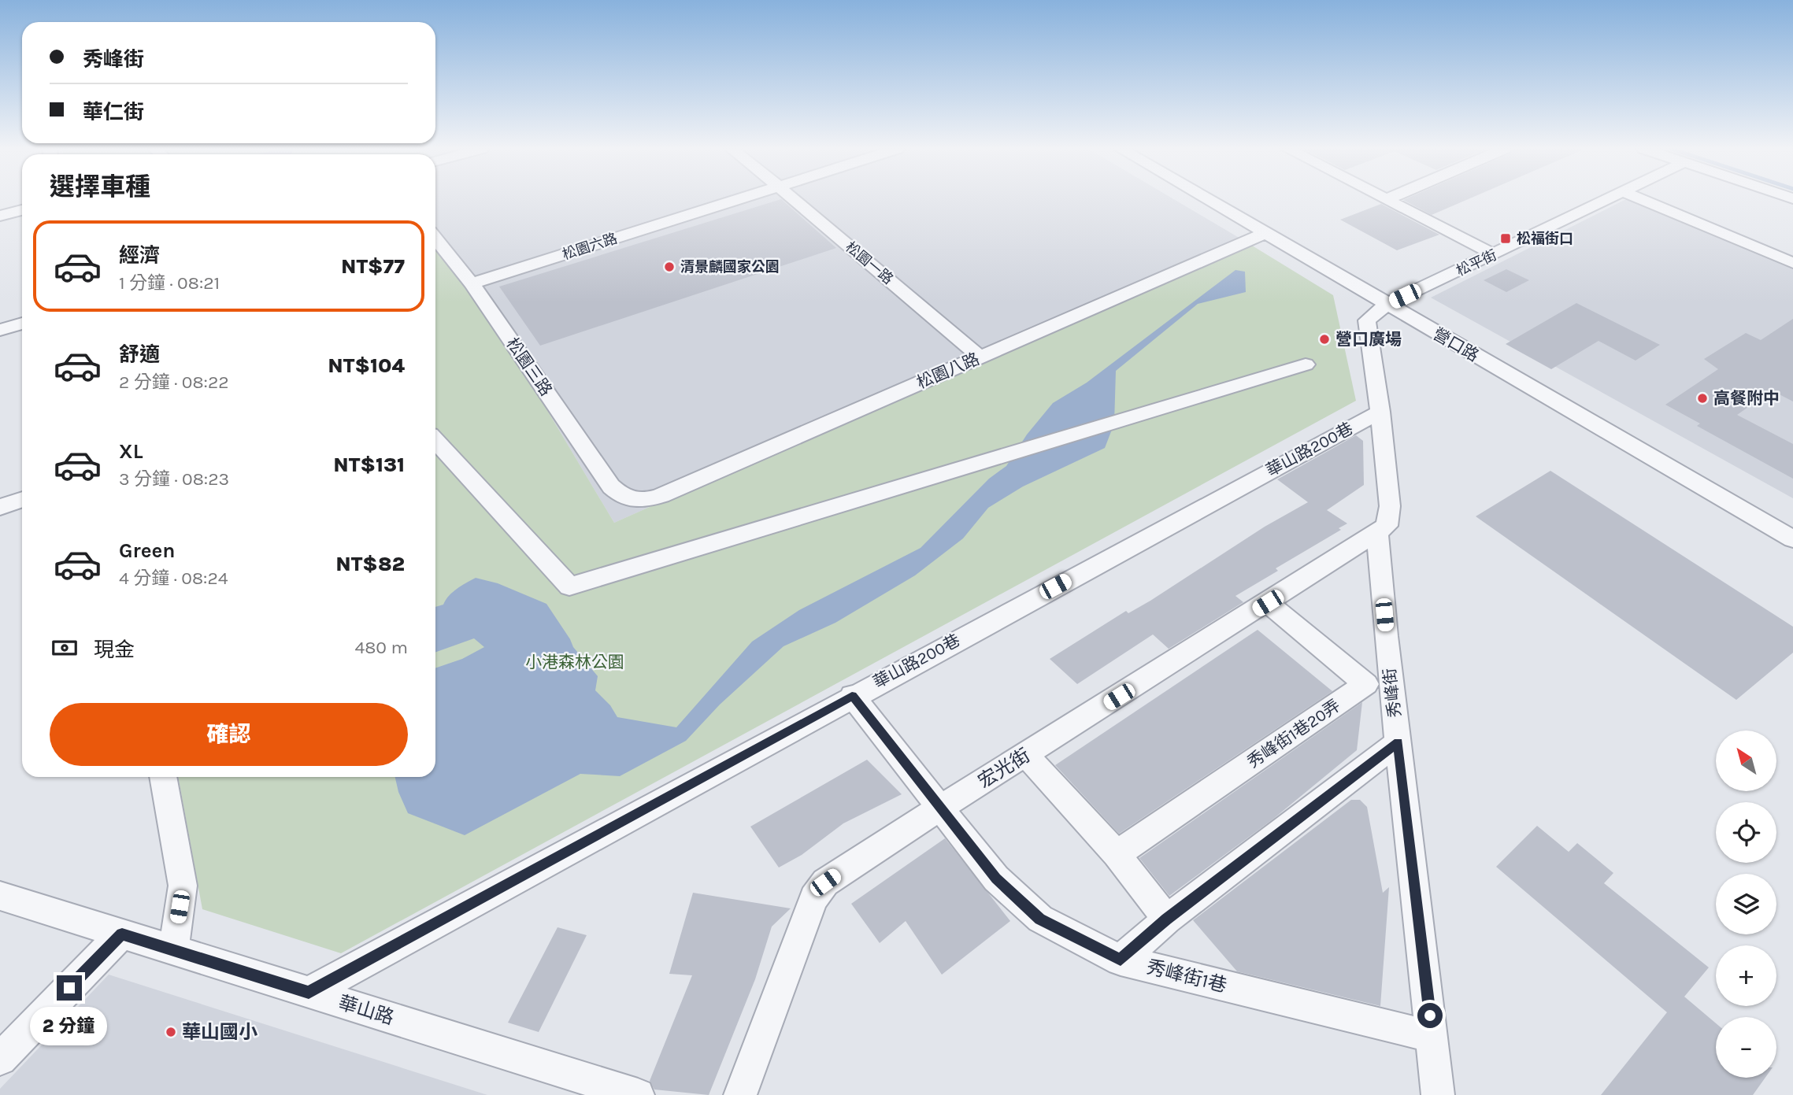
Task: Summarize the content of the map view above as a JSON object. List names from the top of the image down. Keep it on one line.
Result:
{"streets":{"street":["松園六路","松園一路","松平街","營口路","松園三路","松園八路","華山路200巷","秀峰街","秀峰街1巷20弄","宏光街","秀峰街1巷","華山路"]},"crossings":[["松園六路","松園三路"],["松園一路","松園八路"],["松平街","營口路"],["營口路","松園八路"],["松園三路","松園八路"],["華山路200巷","秀峰街1巷"],["華山路200巷","華山路"],["秀峰街","宏光街"],["秀峰街","秀峰街1巷"],["秀峰街1巷20弄","宏光街"],["宏光街","秀峰街1巷"]],"parks":["小港森林公園"],"places":{"transit":["松福街口"],"other":["清景麟國家公園","營口廣場","高餐附中","華山國小"]},"north":"top left","page":{"banner":["秀峰街","華仁街"],"heading":"選擇車種","list":[{"name":"經濟","note":"1 分鐘 · 08:21","value":"NT$77"},{"name":"舒適","note":"2 分鐘 · 08:22","value":"NT$104"},{"name":"XL","note":"3 分鐘 · 08:23","value":"NT$131"},{"name":"Green","note":"4 分鐘 · 08:24","value":"NT$82"}],"pay":["現金","480 m"],"buttons":"確認","map_buttons":["+","−"],"bubble":"2 分鐘"}}
